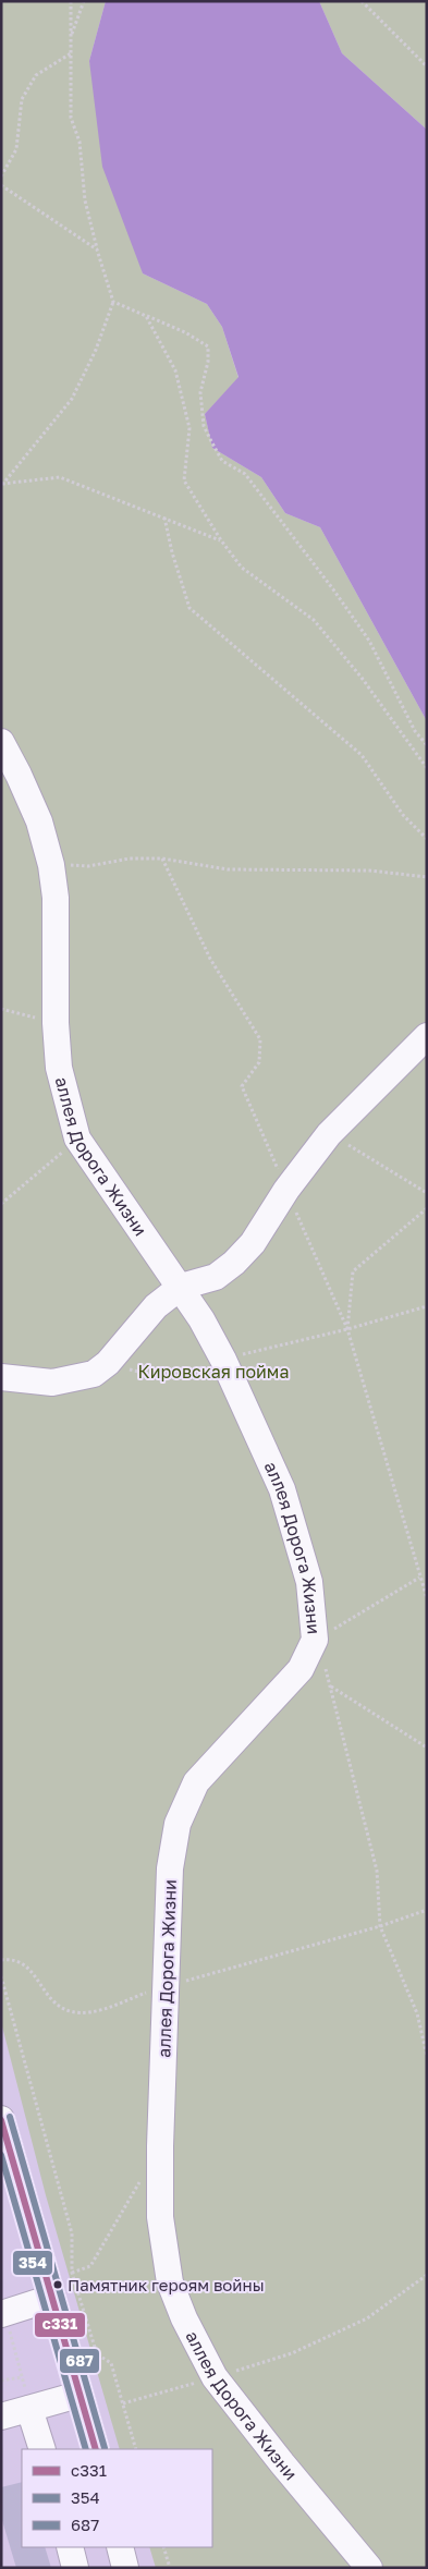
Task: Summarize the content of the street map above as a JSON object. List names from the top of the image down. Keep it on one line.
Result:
{"streets":{"street":["аллея Дорога Жизни"]},"parks":["Кировская пойма"],"places":["Памятник героям войны"],"lines":["transit line 687","transit line с331","transit line 354"],"legend":["с331","354","687"]}
